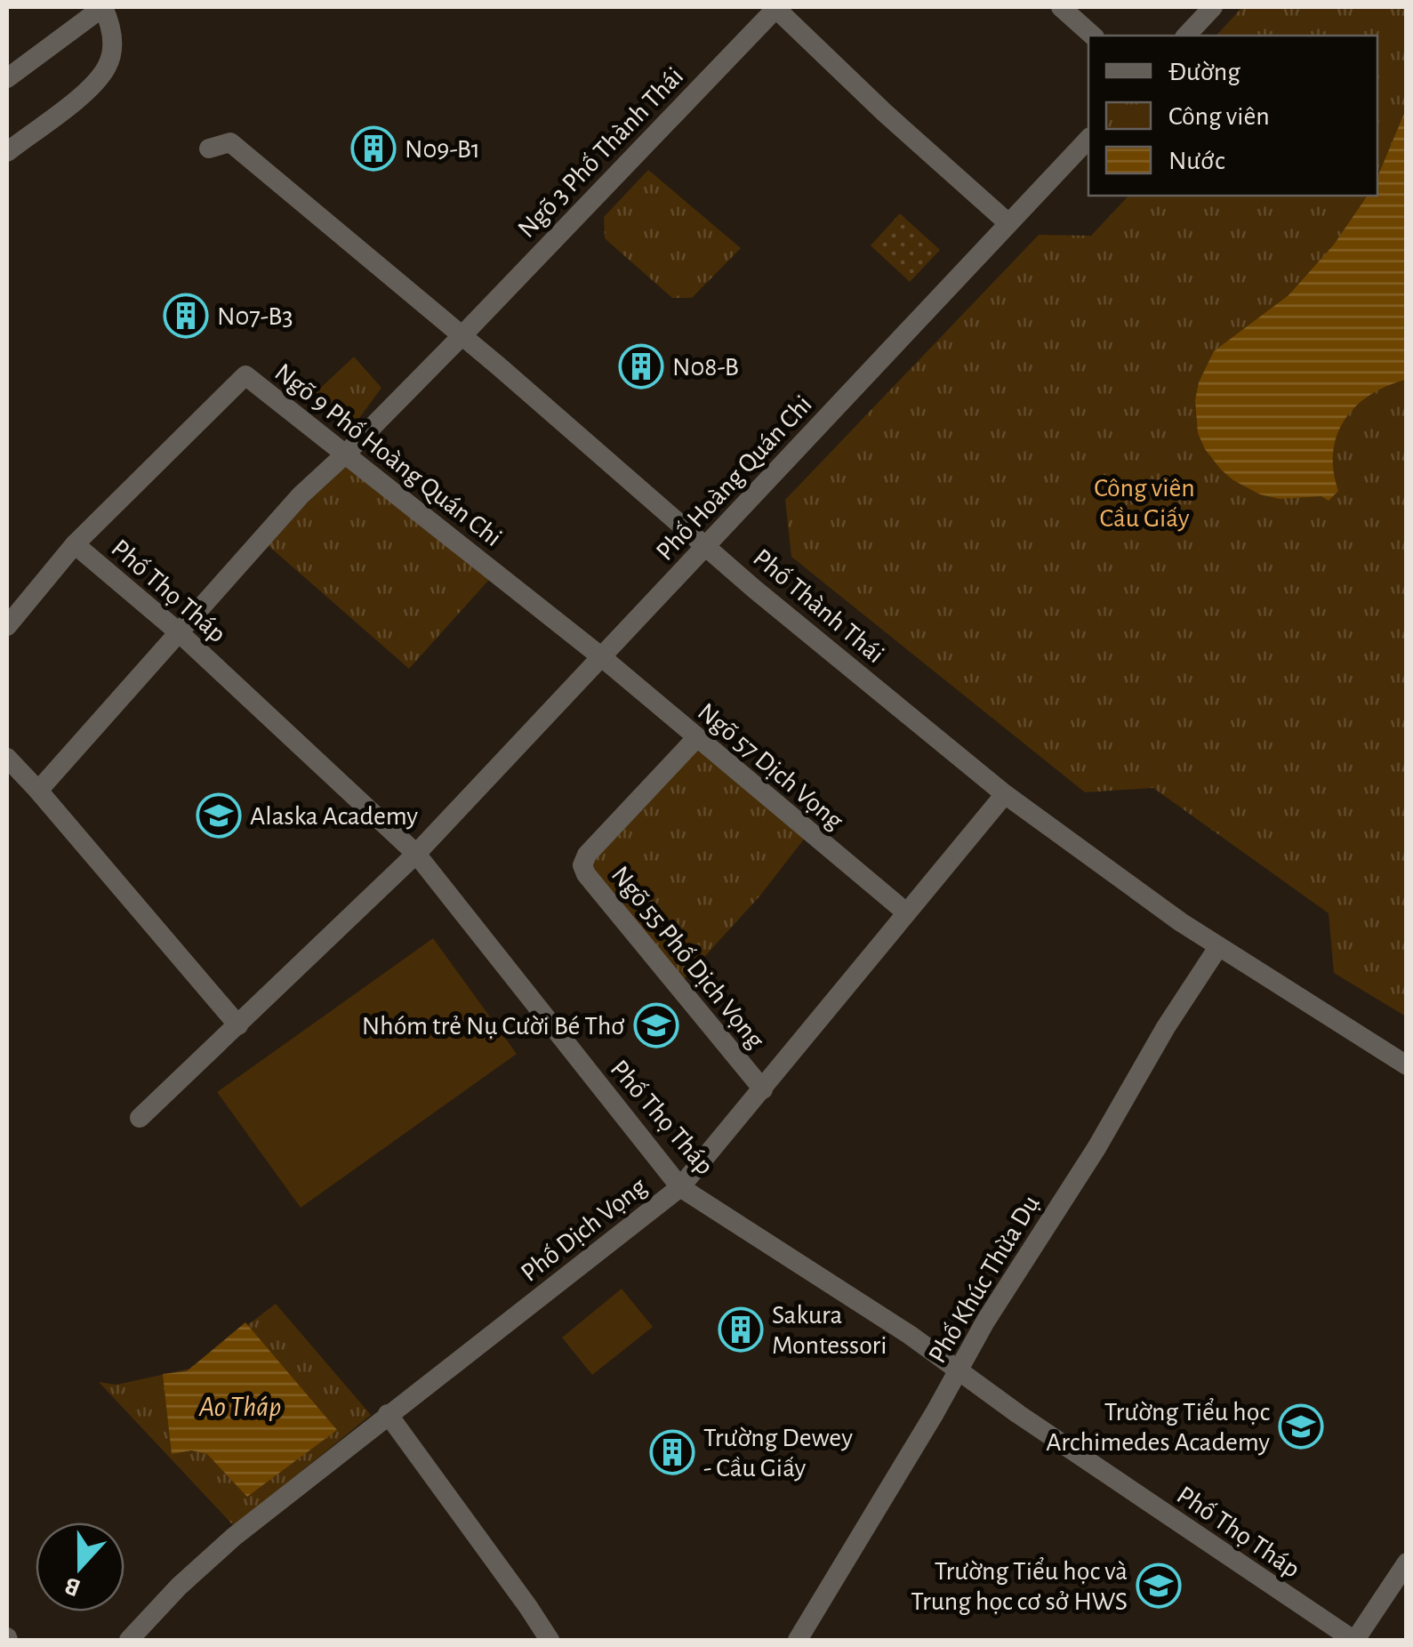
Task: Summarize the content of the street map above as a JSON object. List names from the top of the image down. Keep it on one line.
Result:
{"streets":{"street":["Ngõ 3 Phố Thành Thái","Ngõ 9 Phố Hoàng Quán Chi","Phố Hoàng Quán Chi","Phố Thọ Tháp","Phố Thành Thái","Ngõ 57 Dịch Vọng","Ngõ 55 Phố Dịch Vọng","Phố Dịch Vọng","Phố Khúc Thừa Dụ"]},"crossings":[["Ngõ 3 Phố Thành Thái","Ngõ 9 Phố Hoàng Quán Chi"],["Ngõ 3 Phố Thành Thái","Phố Thọ Tháp"],["Ngõ 3 Phố Thành Thái","Phố Thành Thái"],["Ngõ 9 Phố Hoàng Quán Chi","Phố Hoàng Quán Chi"],["Ngõ 9 Phố Hoàng Quán Chi","Phố Thọ Tháp"],["Ngõ 9 Phố Hoàng Quán Chi","Ngõ 57 Dịch Vọng"],["Phố Hoàng Quán Chi","Phố Thọ Tháp"],["Phố Hoàng Quán Chi","Phố Thành Thái"],["Phố Hoàng Quán Chi","Ngõ 57 Dịch Vọng"],["Phố Thọ Tháp","Phố Dịch Vọng"],["Phố Thọ Tháp","Phố Khúc Thừa Dụ"],["Phố Thành Thái","Phố Dịch Vọng"],["Phố Thành Thái","Phố Khúc Thừa Dụ"],["Ngõ 57 Dịch Vọng","Ngõ 55 Phố Dịch Vọng"],["Ngõ 57 Dịch Vọng","Phố Dịch Vọng"],["Ngõ 55 Phố Dịch Vọng","Phố Dịch Vọng"]],"water":["Ao Tháp"],"parks":["Công viên Cầu Giấy"],"places":{"building":["N09-B1","N07-B3","N08-B","Sakura Montessori","Trường Dewey - Cầu Giấy"],"school or university":["Alaska Academy","Nhóm trẻ Nụ Cười Bé Thơ","Trường Tiểu học Archimedes Academy","Trường Tiểu học và Trung học cơ sở HWS"]},"legend":["Đường","Công viên","Nước"],"north":"bottom"}
